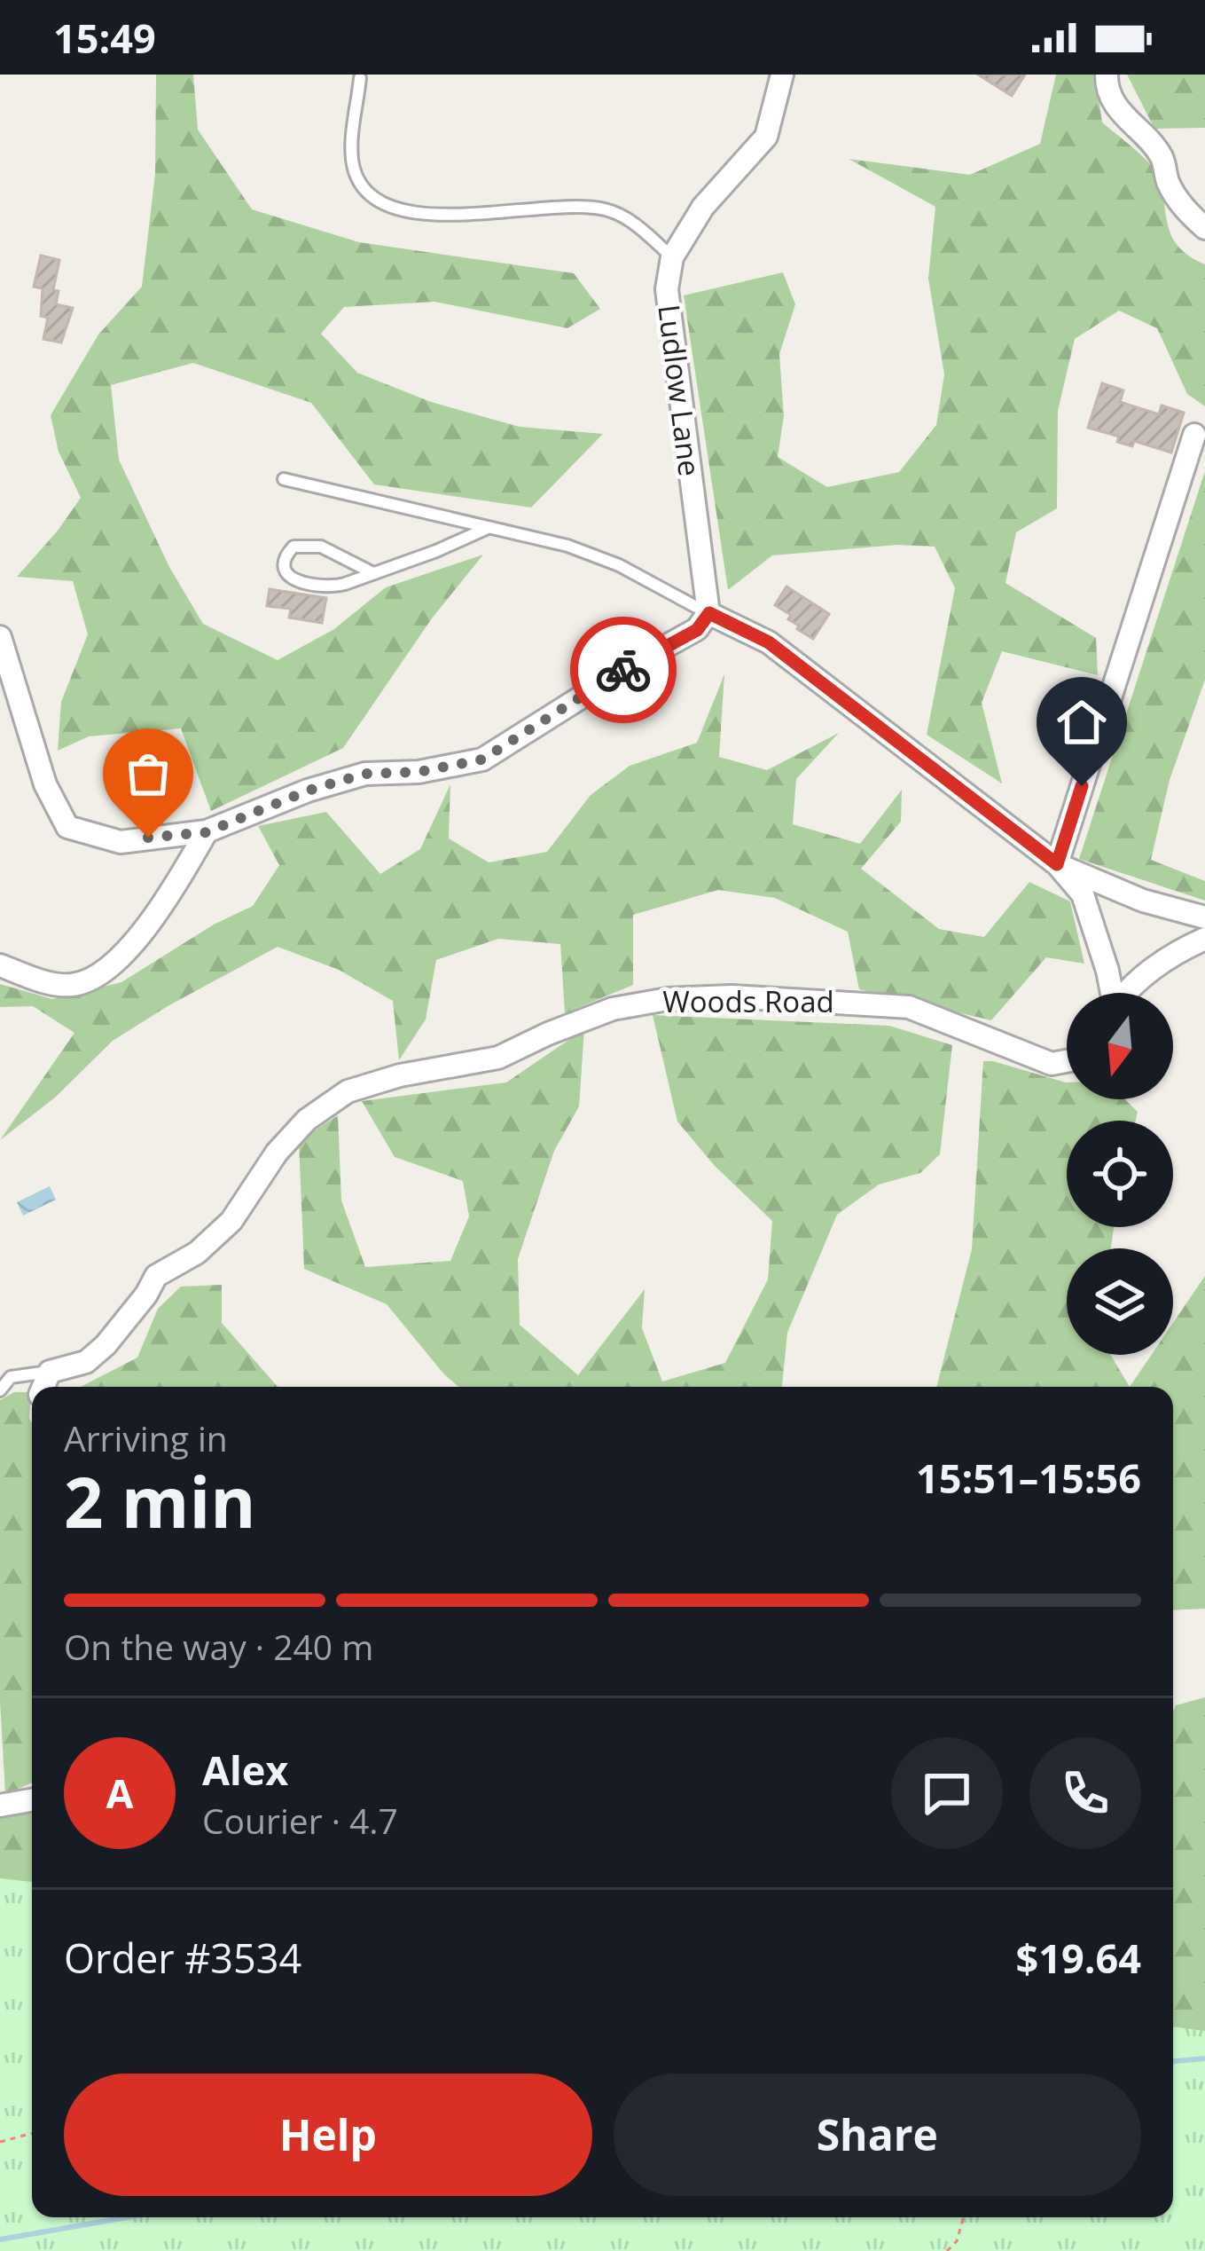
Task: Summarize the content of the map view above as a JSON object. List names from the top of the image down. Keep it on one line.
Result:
{"streets":{"street":["Ludlow Lane","Woods Road"]},"north":"bottom","page":{"status":"15:49","heading":["2 min","Arriving in","15:51–15:56"],"panel":["Alex","Courier · 4.7","Order #3534","$19.64"],"bar":"On the way · 240 m","round":"A","buttons":["Help","Share"]}}
